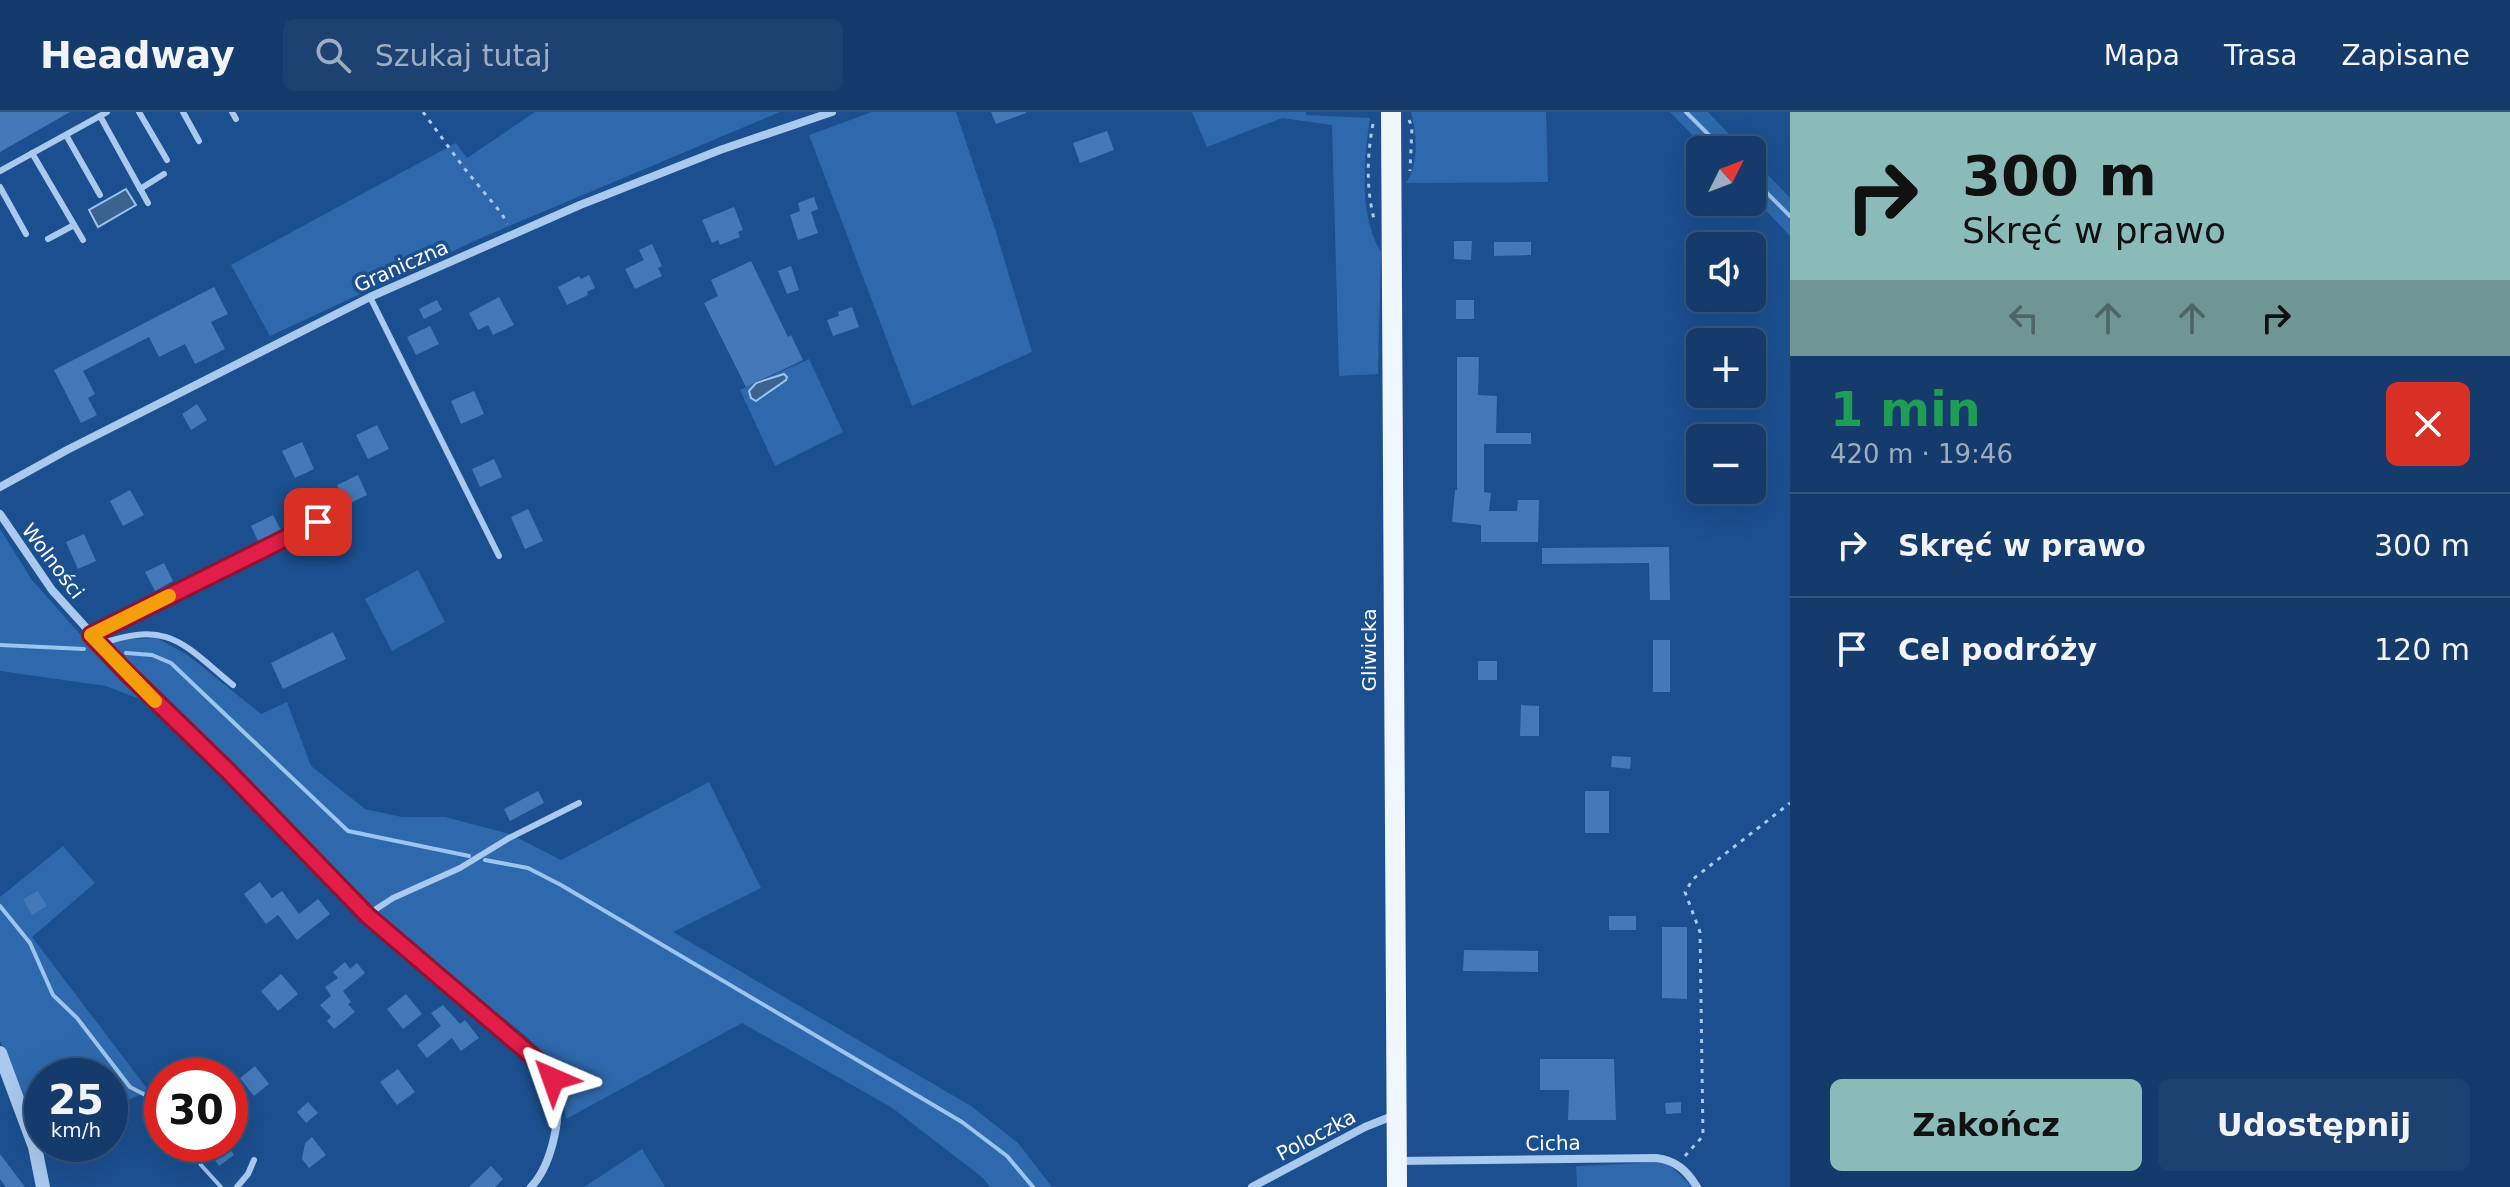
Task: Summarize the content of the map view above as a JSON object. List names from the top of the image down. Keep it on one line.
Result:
{"streets":{"main road":["Gliwicka"],"street":["Graniczna","Wolności","Poloczka","Cicha"]},"crossings":[["Gliwicka","Poloczka"],["Gliwicka","Cicha"]],"north":"top right","page":{"header":"Headway","search":"Szukaj tutaj","nav":["Mapa","Trasa","Zapisane"],"turn":["300 m","Skręć w prawo"],"map_buttons":["+","−"],"heading":["1 min","420 m · 19:46"],"list":[{"name":"Skręć w prawo","value":"300 m"},{"name":"Cel podróży","value":"120 m"}],"speed":"25 km/h","limit":"30","buttons":["Zakończ","Udostępnij"]}}
